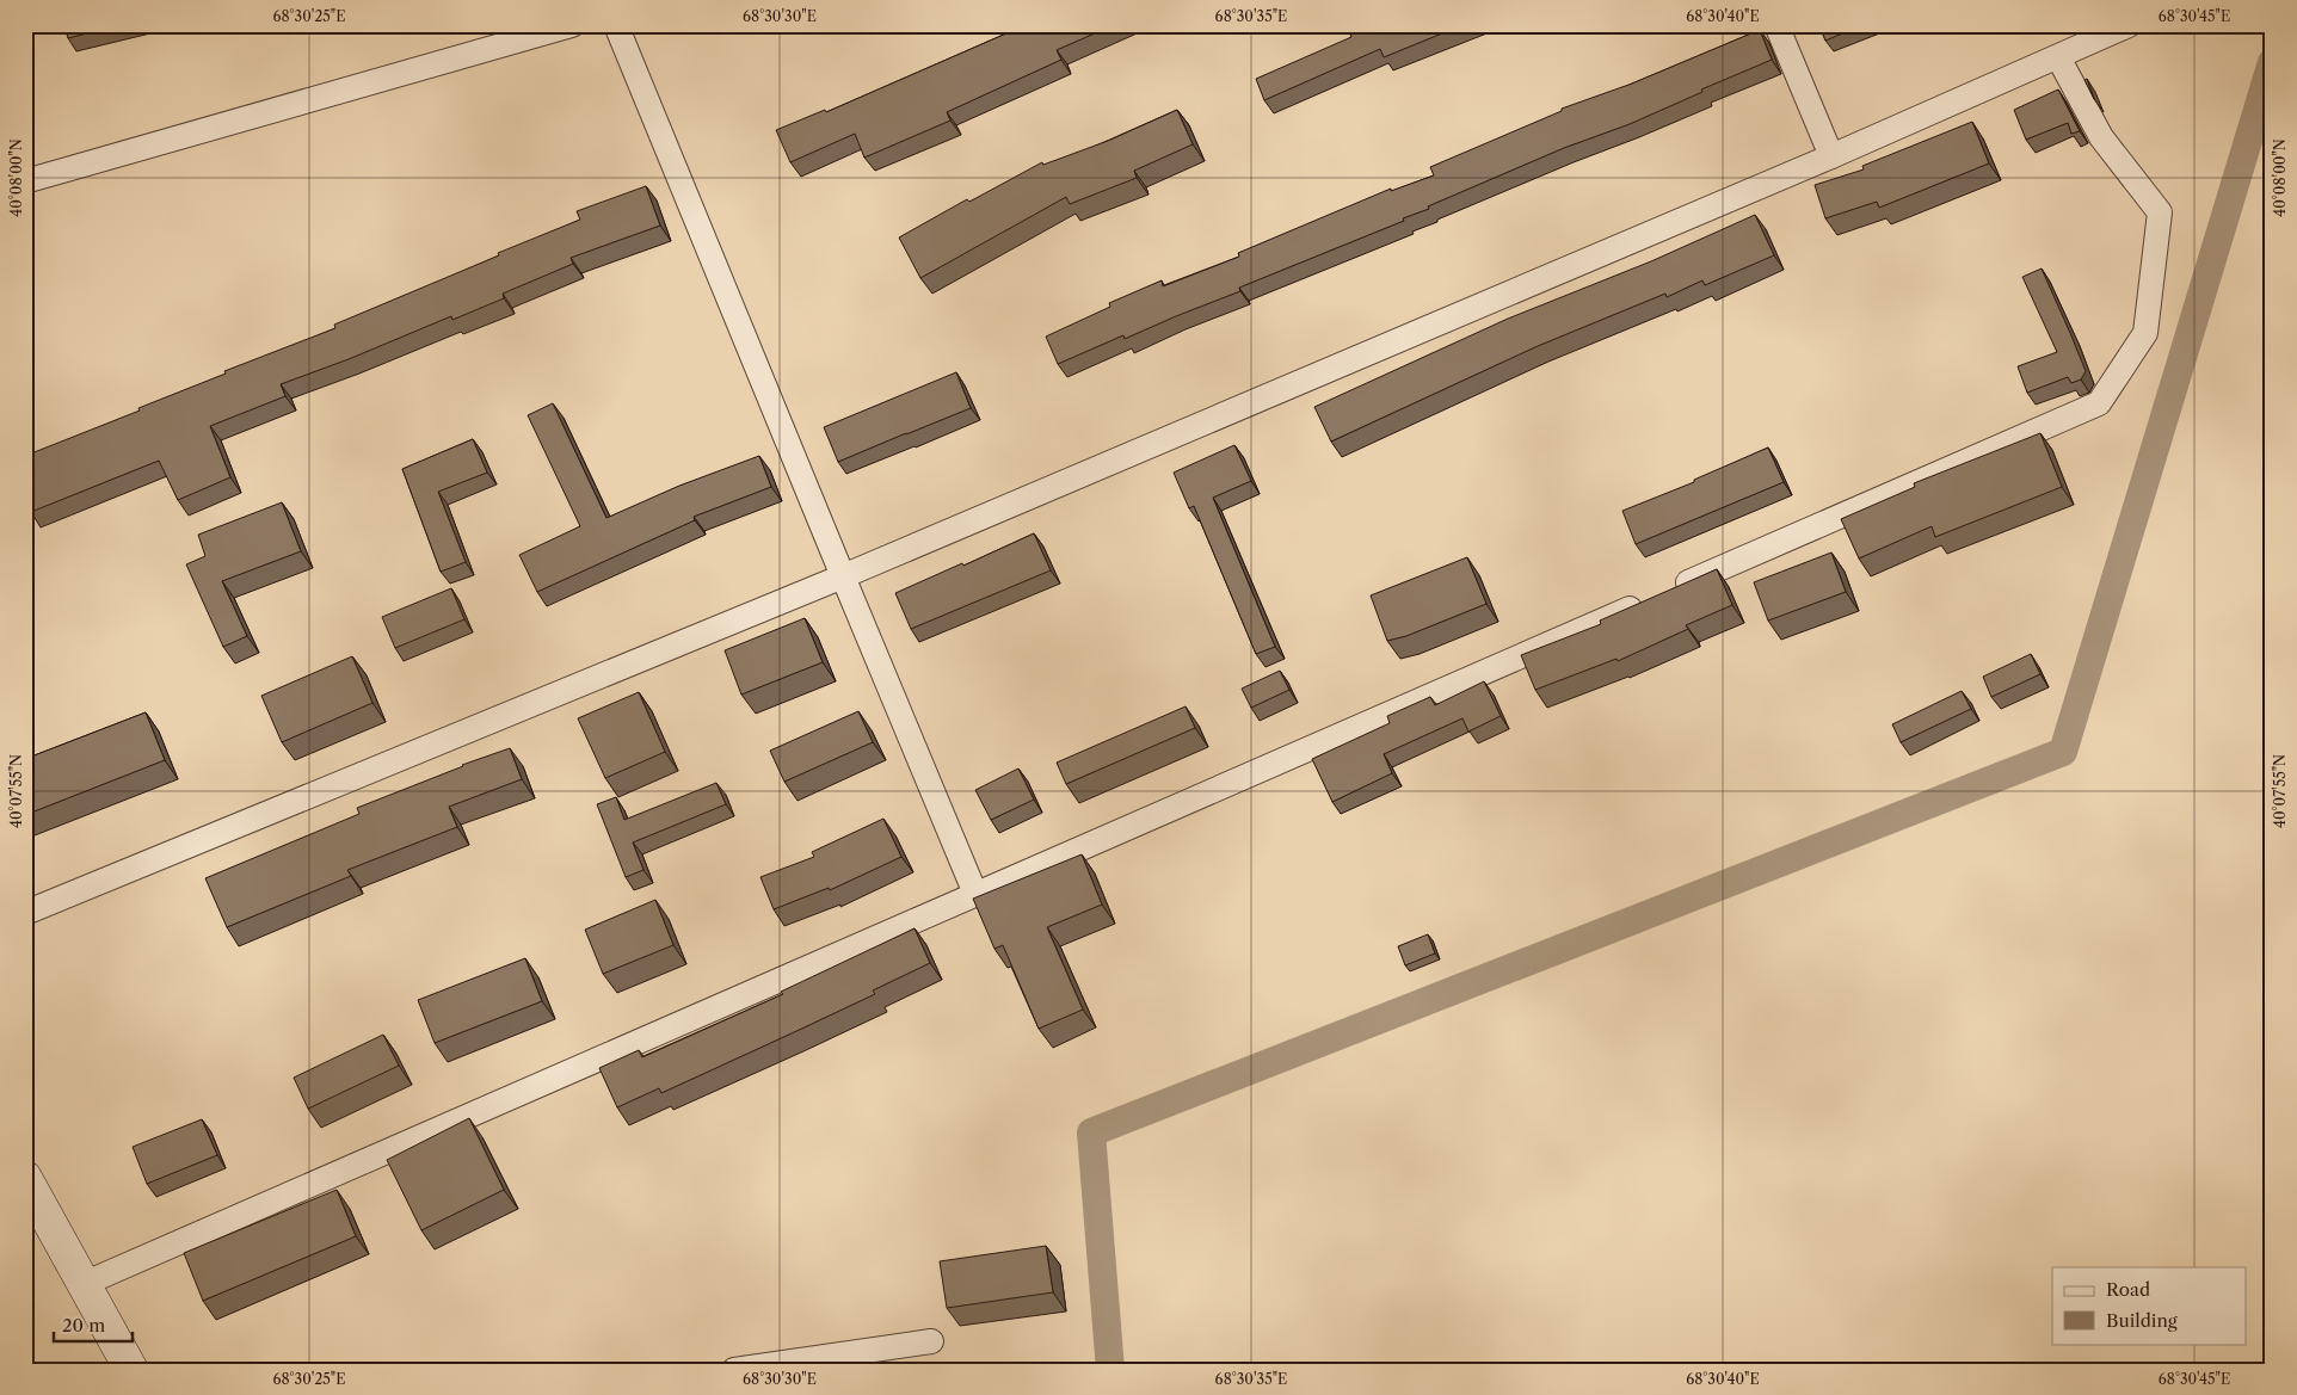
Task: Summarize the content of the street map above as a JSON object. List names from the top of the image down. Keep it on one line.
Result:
{"legend":["Road","Building"],"scale_bar":"20 m","coordinates":["68°30'25\"E","68°30'30\"E","68°30'35\"E","68°30'40\"E","68°30'45\"E","40°08'00\"N","40°07'55\"N"]}
